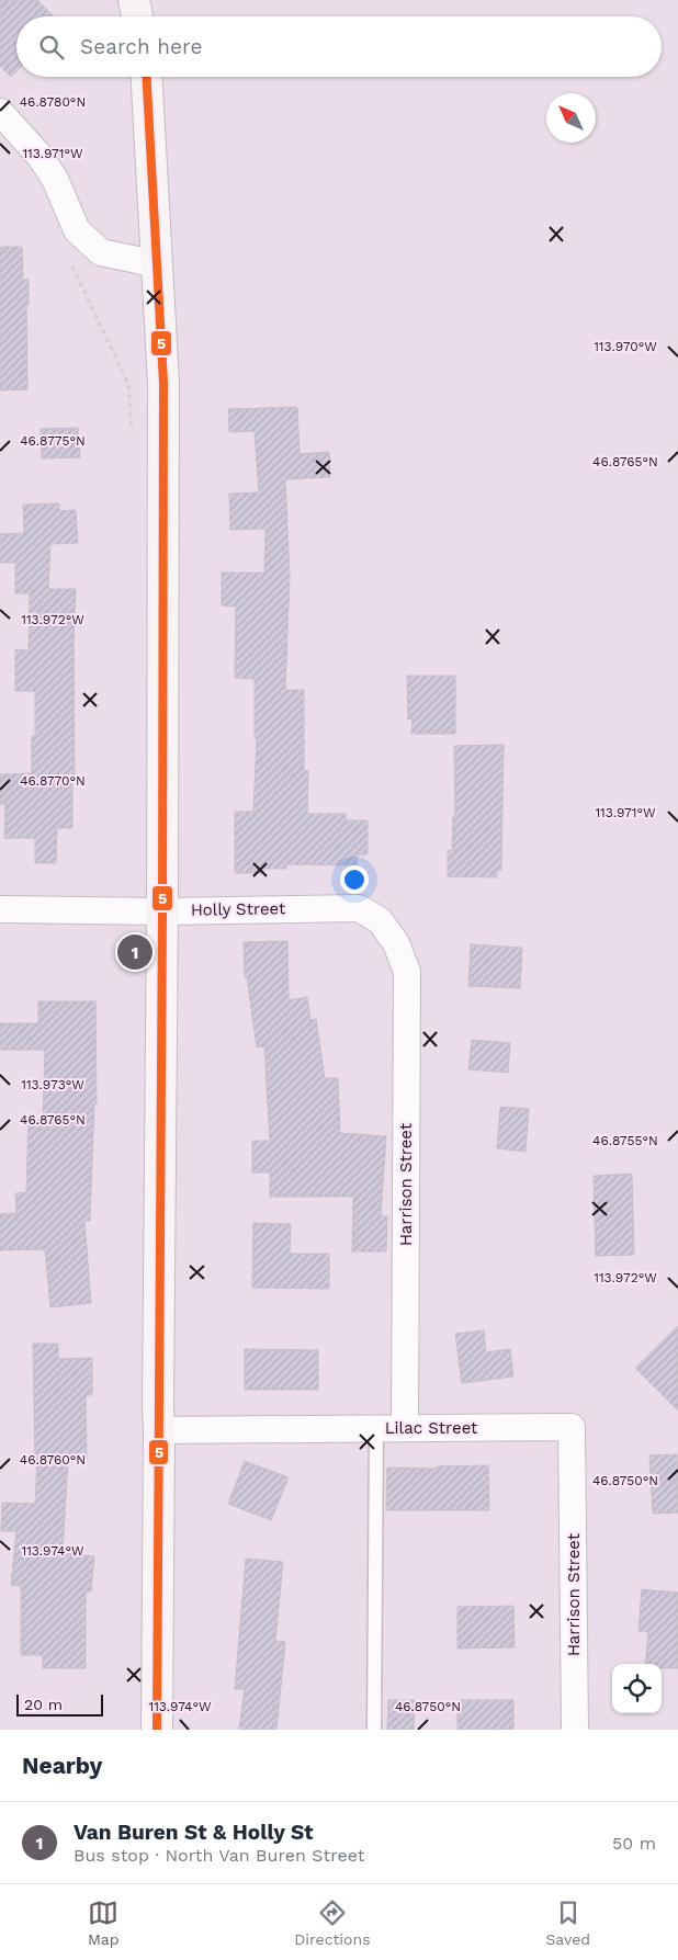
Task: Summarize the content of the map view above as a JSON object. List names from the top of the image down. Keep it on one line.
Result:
{"streets":{"street":["Holly Street","Harrison Street","Lilac Street"]},"crossings":[["Holly Street","Harrison Street"],["Harrison Street","Lilac Street"]],"lines":["transit line 5"],"scale_bar":"20 m","north":"top left","page":{"search":"Search here","pins":"1","scale":"20 m","heading":"Nearby","list":[{"mark":"1","name":"Van Buren St & Holly St","note":"Bus stop · North Van Buren Street","value":"50 m"}],"nav":["Map","Directions","Saved"]},"coordinates":["46.8780°N","113.971°W","113.970°W","46.8775°N","46.8765°N","113.972°W","46.8770°N","113.973°W","46.8755°N","46.8760°N","46.8750°N","113.974°W"]}
